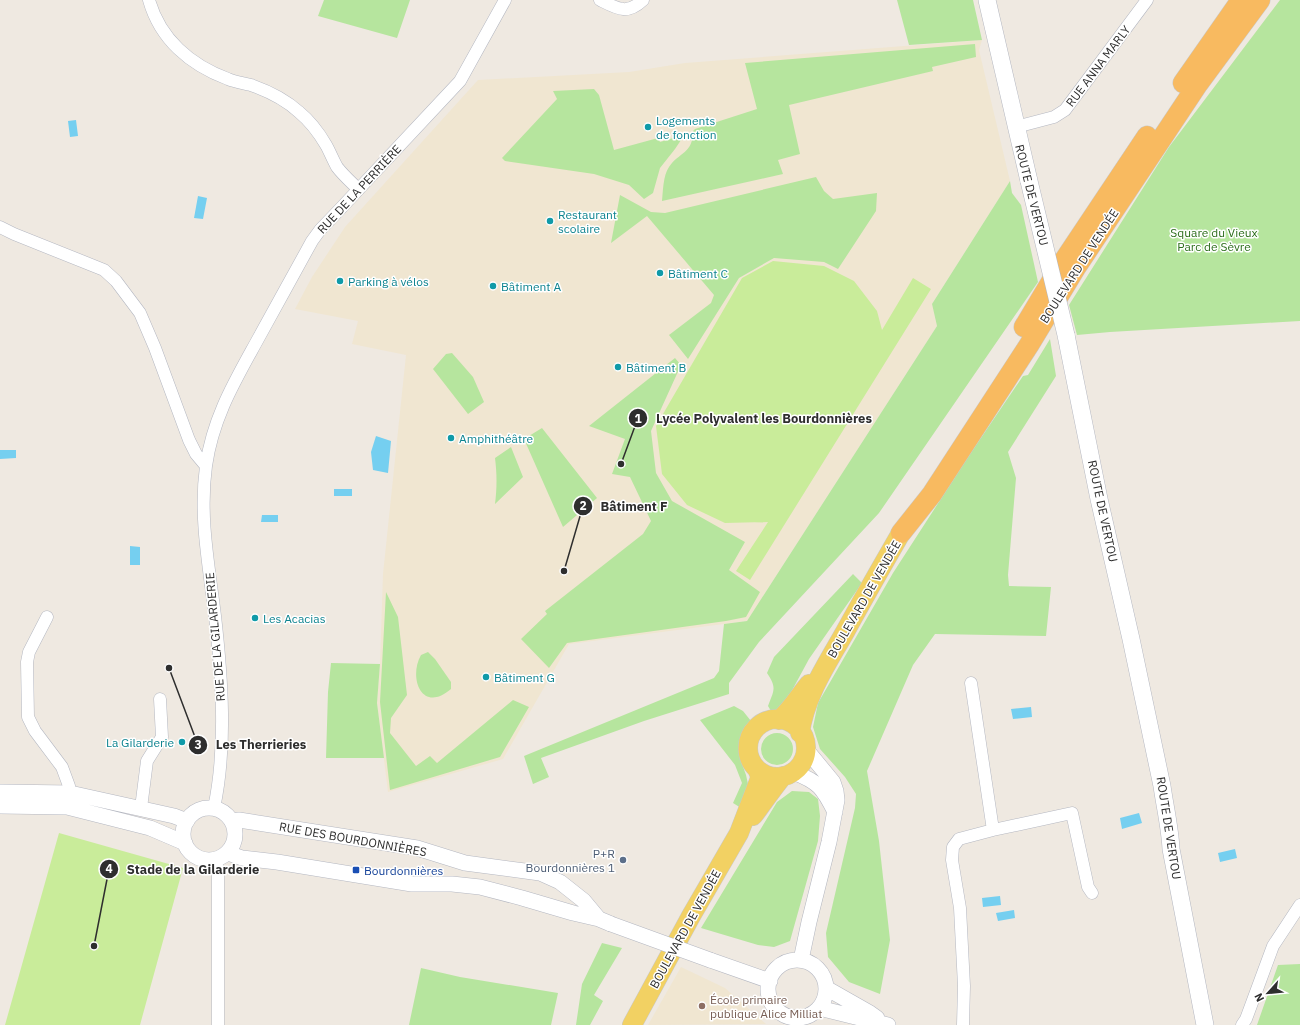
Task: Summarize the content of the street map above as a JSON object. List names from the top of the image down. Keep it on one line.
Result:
{"streets":{"highway":["BOULEVARD DE VENDÉE"],"main road":["ROUTE DE VERTOU"],"street":["RUE ANNA MARLY","RUE DE LA PERRIÈRE","RUE DE LA GILARDERIE","RUE DES BOURDONNIÈRES"]},"crossings":[["RUE ANNA MARLY","ROUTE DE VERTOU"],["RUE DE LA PERRIÈRE","RUE DE LA GILARDERIE"],["RUE DE LA GILARDERIE","RUE DES BOURDONNIÈRES"]],"parks":["Square du Vieux Parc de Sèvre"],"places":{"other":["Logements de fonction","Restaurant scolaire","Bâtiment C","Parking à vélos","Bâtiment A","Bâtiment B","Amphithéâtre","Lycée Polyvalent les Bourdonnières","Bâtiment F","Les Acacias","Les Therrieries","Bâtiment G","La Gilarderie","P+R Bourdonnières 1","Stade de la Gilarderie","École primaire publique Alice Milliat"],"transit":["Bourdonnières"]},"north":"bottom left"}
